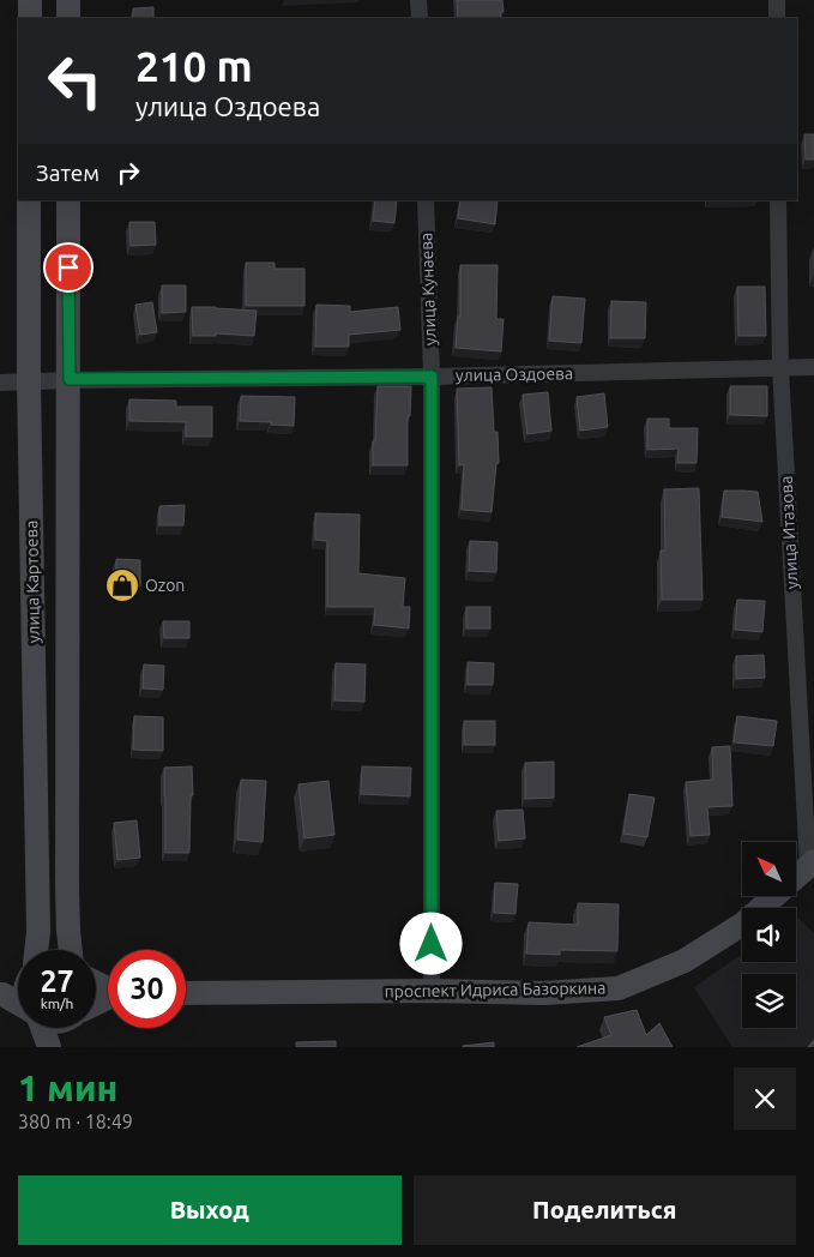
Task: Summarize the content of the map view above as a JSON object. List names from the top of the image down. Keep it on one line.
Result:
{"streets":{"main road":["улица Картоева","проспект Идриса Базоркина"],"street":["улица Кунаева","улица Оздоева","улица Итазова"]},"crossings":[["улица Кунаева","улица Оздоева"],["улица Кунаева","проспект Идриса Базоркина"],["улица Оздоева","улица Итазова"],["улица Оздоева","улица Картоева"],["улица Итазова","проспект Идриса Базоркина"]],"places":{"shop":["Ozon"]},"north":"top left","page":{"turn":["210 m","улица Оздоева"],"then":"Затем","speed":"27 km/h","limit":"30","heading":["1 мин","380 m · 18:49"],"buttons":["Выход","Поделиться"]}}
